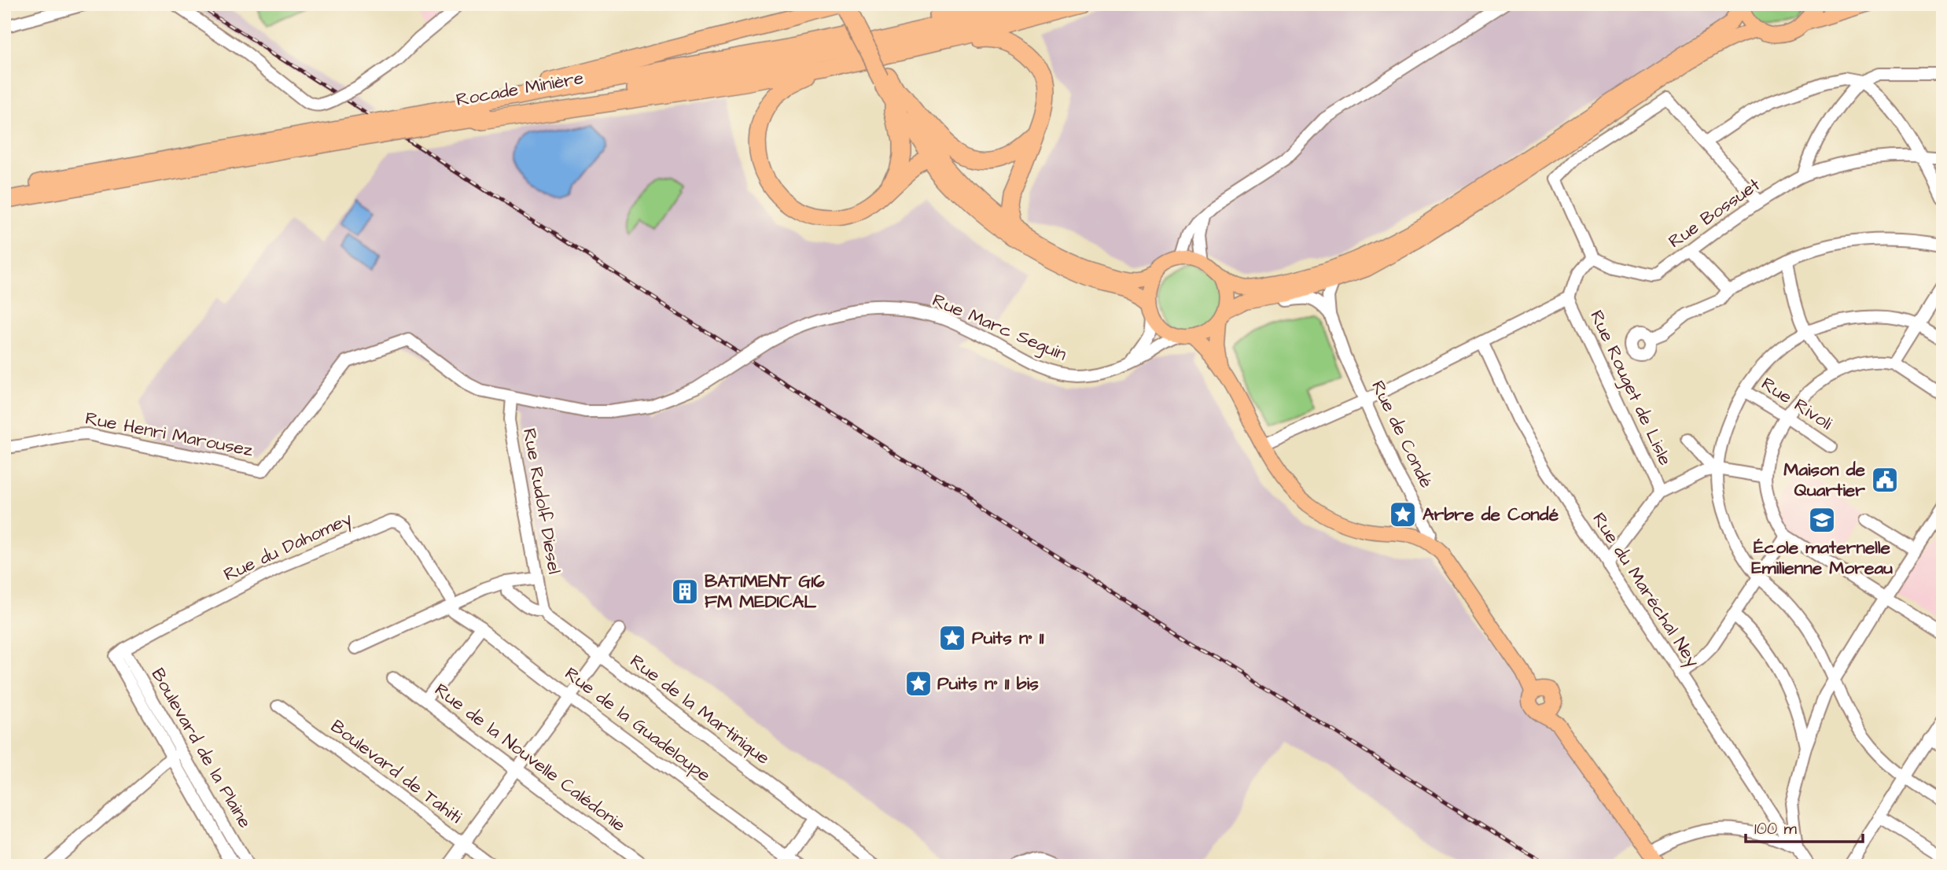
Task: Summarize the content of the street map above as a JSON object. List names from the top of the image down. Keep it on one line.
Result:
{"streets":{"highway":["Rocade Minière"],"main road":["Rue de Condé"],"street":["Rue Bossuet","Rue Marc Seguin","Rue Rouget de Lisle","Rue Rivoli","Rue Henri Marousez","Rue Rudolf Diesel","Rue du Dahomey","Rue du Maréchal Ney","Rue de la Martinique","Rue de la Guadeloupe","Boulevard de la Plaine","Rue de la Nouvelle Calédonie","Boulevard de Tahiti"]},"crossings":[["Rue Marc Seguin","Rue Henri Marousez"],["Rue Marc Seguin","Rue Rudolf Diesel"],["Rue Rudolf Diesel","Rue de la Martinique"],["Rue du Dahomey","Boulevard de la Plaine"]],"places":{"public building":["Maison de Quartier"],"place":["Arbre de Condé","Puits n° 11","Puits n° 11 bis"],"school or university":["École maternelle Emilienne Moreau"],"building":["BATIMENT G16 FM MEDICAL"]},"scale_bar":"100 m"}
